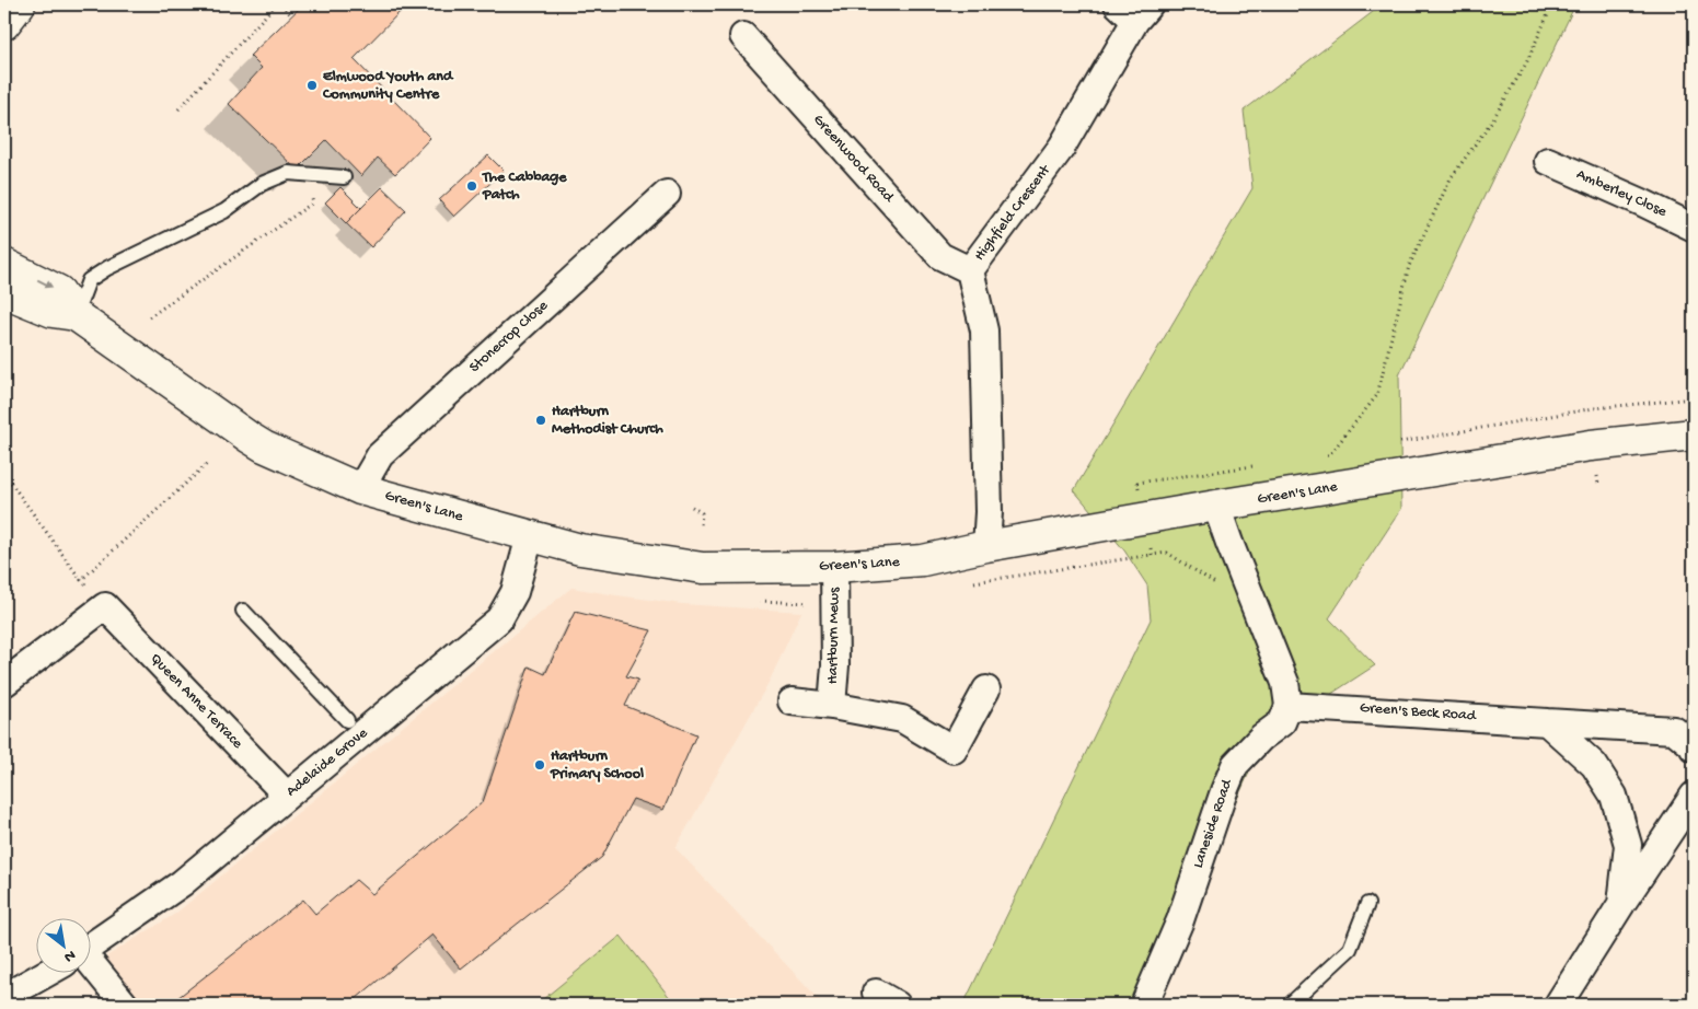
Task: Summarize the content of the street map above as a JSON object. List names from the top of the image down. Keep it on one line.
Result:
{"streets":{"street":["Greenwood Road","Amberley Close","Highfield Crescent","Stonecrop Close","Green's Lane","Hartburn Mews","Queen Anne Terrace","Green's Beck Road","Adelaide Grove","Laneside Road"]},"crossings":[["Greenwood Road","Highfield Crescent"],["Highfield Crescent","Green's Lane"],["Stonecrop Close","Green's Lane"],["Green's Lane","Hartburn Mews"],["Green's Lane","Adelaide Grove"],["Queen Anne Terrace","Adelaide Grove"],["Green's Beck Road","Laneside Road"]],"places":["Elmwood Youth and Community Centre","The Cabbage Patch","Hartburn Methodist Church","Hartburn Primary School"],"north":"bottom right"}
